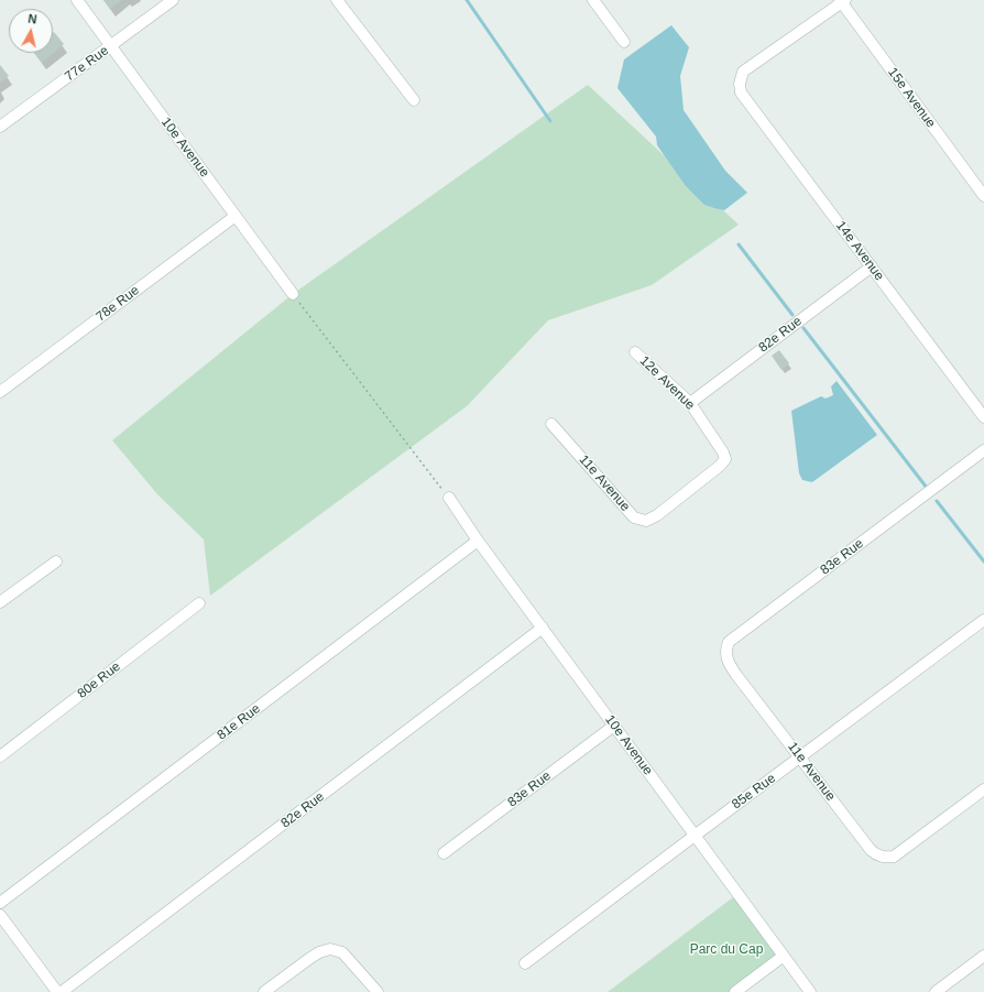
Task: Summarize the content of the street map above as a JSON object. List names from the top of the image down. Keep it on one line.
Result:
{"streets":{"street":["77e Rue","15e Avenue","10e Avenue","14e Avenue","78e Rue","82e Rue","12e Avenue","11e Avenue","83e Rue","80e Rue","81e Rue","85e Rue"]},"crossings":[["77e Rue","10e Avenue"],["15e Avenue","14e Avenue"],["10e Avenue","78e Rue"],["10e Avenue","82e Rue"],["10e Avenue","83e Rue"],["10e Avenue","81e Rue"],["10e Avenue","85e Rue"],["14e Avenue","82e Rue"],["82e Rue","12e Avenue"],["12e Avenue","11e Avenue"],["11e Avenue","83e Rue"],["11e Avenue","85e Rue"]],"parks":["Parc du Cap"],"north":"top"}
